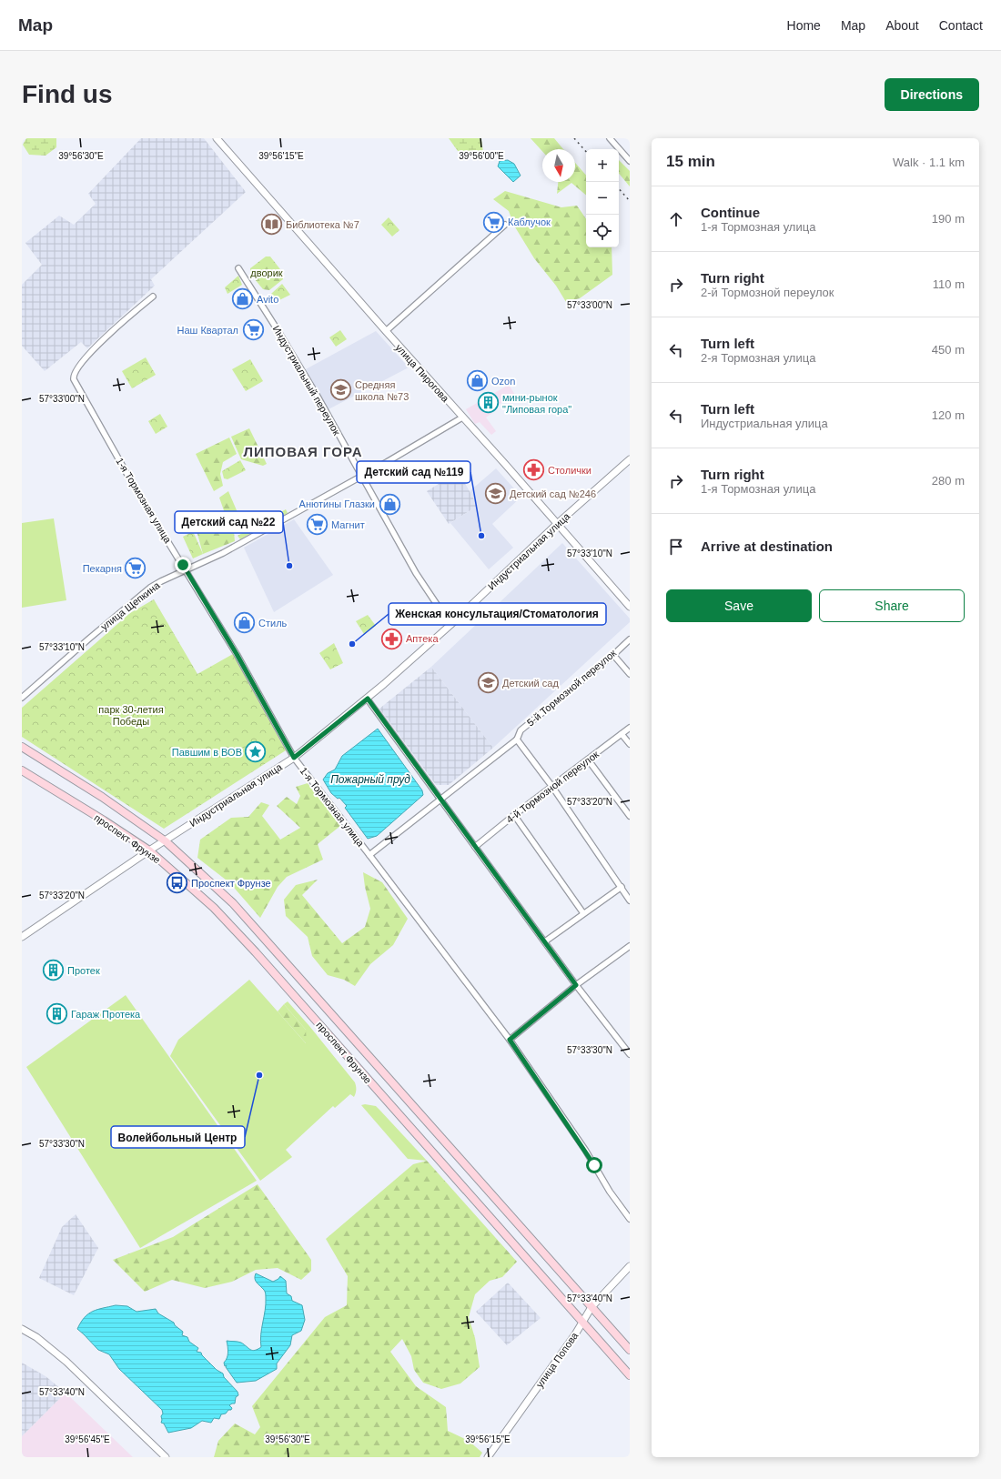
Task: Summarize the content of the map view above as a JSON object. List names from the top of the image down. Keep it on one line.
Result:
{"streets":{"main road":["проспект Фрунзе"],"street":["улица Пирогова","Индустриальный переулок","1-я Тормозная улица","Индустриальная улица","улица Щепкина","5-й Тормозной переулок","4-й Тормозной переулок","улица Попова"]},"crossings":[["улица Пирогова","Индустриальная улица"],["улица Пирогова","улица Щепкина"],["Индустриальный переулок","Индустриальная улица"],["Индустриальный переулок","улица Щепкина"],["1-я Тормозная улица","Индустриальная улица"],["1-я Тормозная улица","улица Щепкина"],["1-я Тормозная улица","5-й Тормозной переулок"],["Индустриальная улица","проспект Фрунзе"],["проспект Фрунзе","улица Попова"]],"districts":["ЛИПОВАЯ ГОРА"],"water":["Пожарный пруд"],"parks":["дворик","парк 30-летия Победы"],"places":{"supermarket":["Каблучок","Наш Квартал","Магнит","Пекарня"],"library":["Библиотека №7"],"shop":["Avito","Ozon","Анютины Глазки","Стиль"],"school or university":["Средняя школа №73","Детский сад №246","Детский сад"],"building":["мини-рынок \"Липовая гора\"","Протек","Гараж Протека"],"pharmacy":["Столички","Аптека"],"other":["Детский сад №119","Детский сад №22","Женская консультация/Стоматология","Волейбольный Центр"],"place":["Павшим в ВОВ"],"bus stop":["Проспект Фрунзе"]},"north":"bottom","page":{"header":"Map","nav":["Home","Map","About","Contact"],"buttons":["Directions",["Save","Share"]],"title":"Find us","heading":["15 min","Walk · 1.1 km"],"map_buttons":["+","−"],"list":[["Continue","1-я Тормозная улица","190 m"],["Turn right","2-й Тормозной переулок","110 m"],["Turn left","2-я Тормозная улица","450 m"],["Turn left","Индустриальная улица","120 m"],["Turn right","1-я Тормозная улица","280 m"],"Arrive at destination"]},"coordinates":["39°56'30\"E","39°56'15\"E","39°56'00\"E","57°33'00\"N","57°33'10\"N","57°33'20\"N","57°33'30\"N","57°33'40\"N","39°56'45\"E"]}
